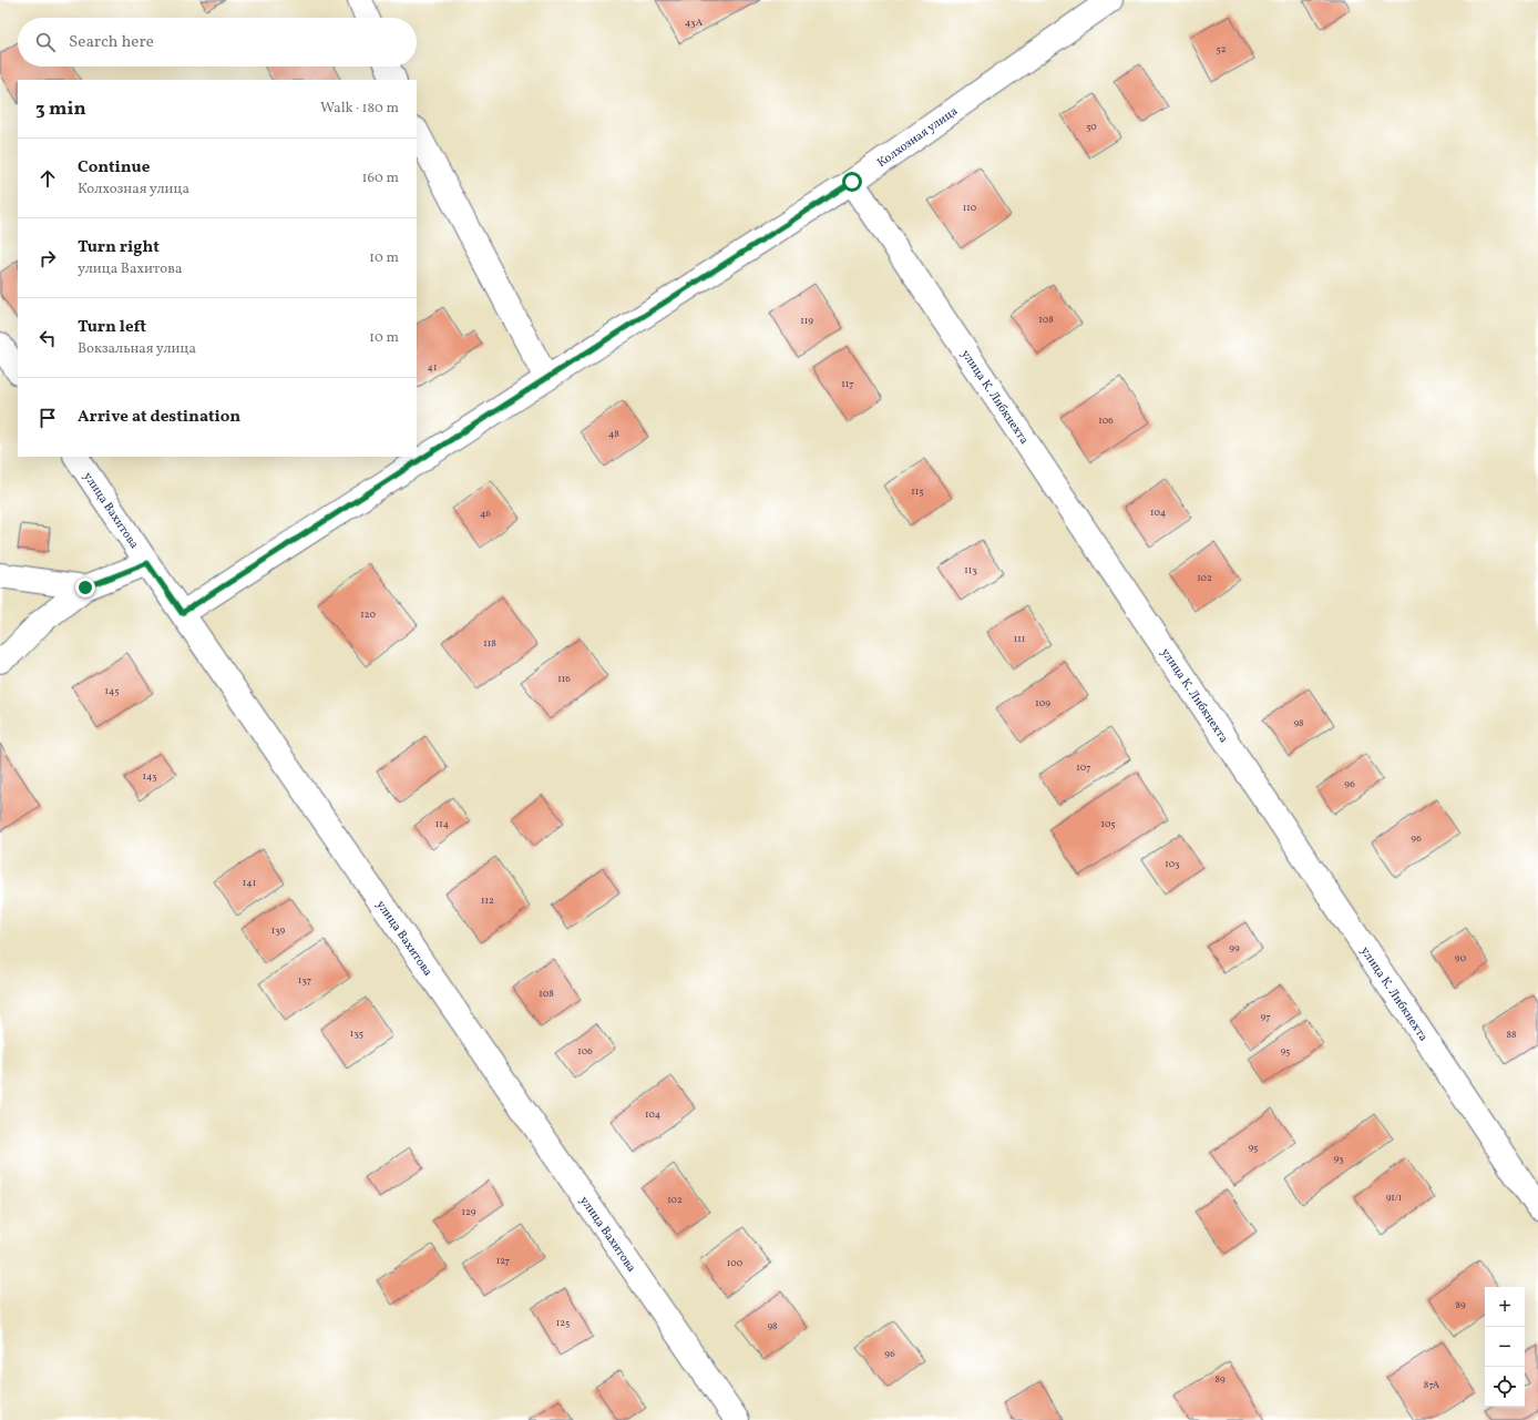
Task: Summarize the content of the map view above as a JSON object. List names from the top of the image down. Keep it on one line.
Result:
{"streets":{"street":["Колхозная улица","улица К. Либкнехта","улица Вахитова"]},"crossings":[["Колхозная улица","улица К. Либкнехта"],["Колхозная улица","улица Вахитова"]],"house_numbers":["43А","52","50","110","108","119","41","117","106","48","115","104","46","113","102","120","111","118","116","145","109","98","107","143","96","114","105","96","103","141","112","139","99","90","137","108","97","135","88","106","95","104","95","93","91/1","102","129","127","100","89","125","98","96","89","87А"],"page":{"search":"Search here","heading":["3 min","Walk · 180 m"],"list":[["Continue","Колхозная улица","160 m"],["Turn right","улица Вахитова","10 m"],["Turn left","Вокзальная улица","10 m"],"Arrive at destination"],"map_buttons":["+","−"]}}
